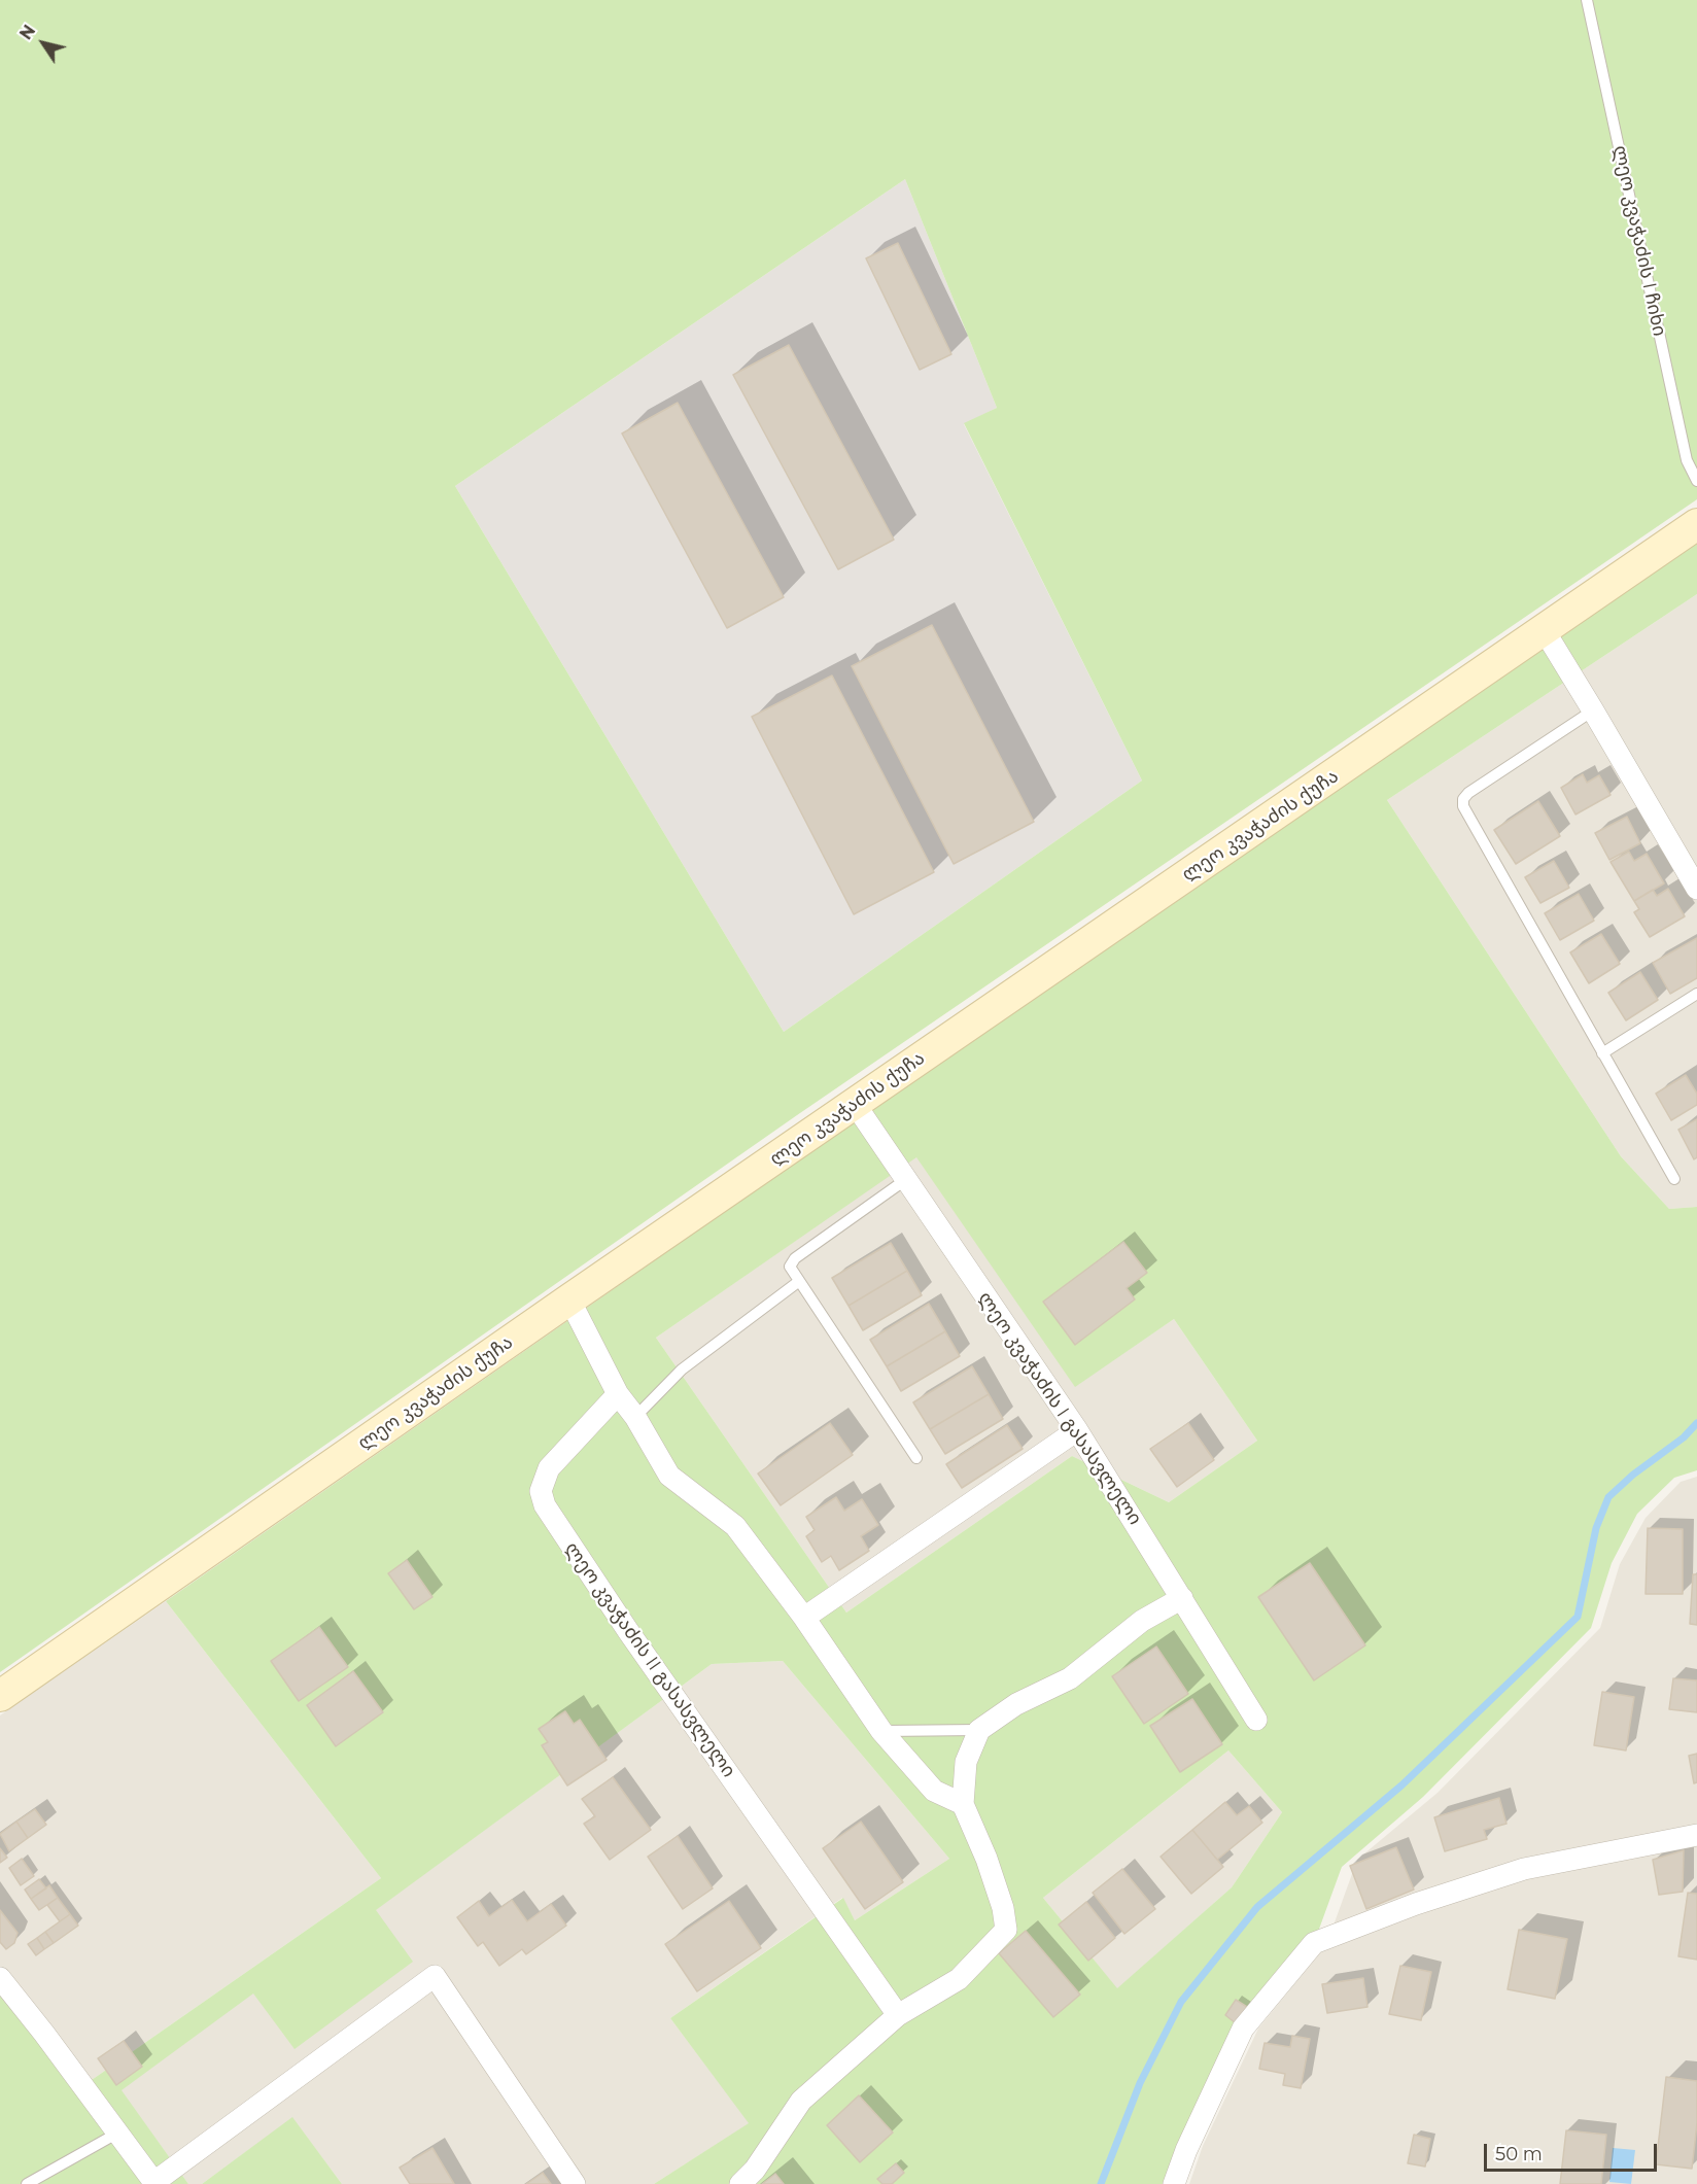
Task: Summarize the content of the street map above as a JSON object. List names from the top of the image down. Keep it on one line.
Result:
{"streets":{"main road":["ლეო კვაჭაძის ქუჩა"],"street":["ლეო კვაჭაძის I გასასვლელი","ლეო კვაჭაძის II გასასვლელი"],"lane":["ლეო კვაჭაძის I ჩიხი"]},"crossings":[["ლეო კვაჭაძის ქუჩა","ლეო კვაჭაძის I გასასვლელი"]],"scale_bar":"50 m","north":"top left"}
